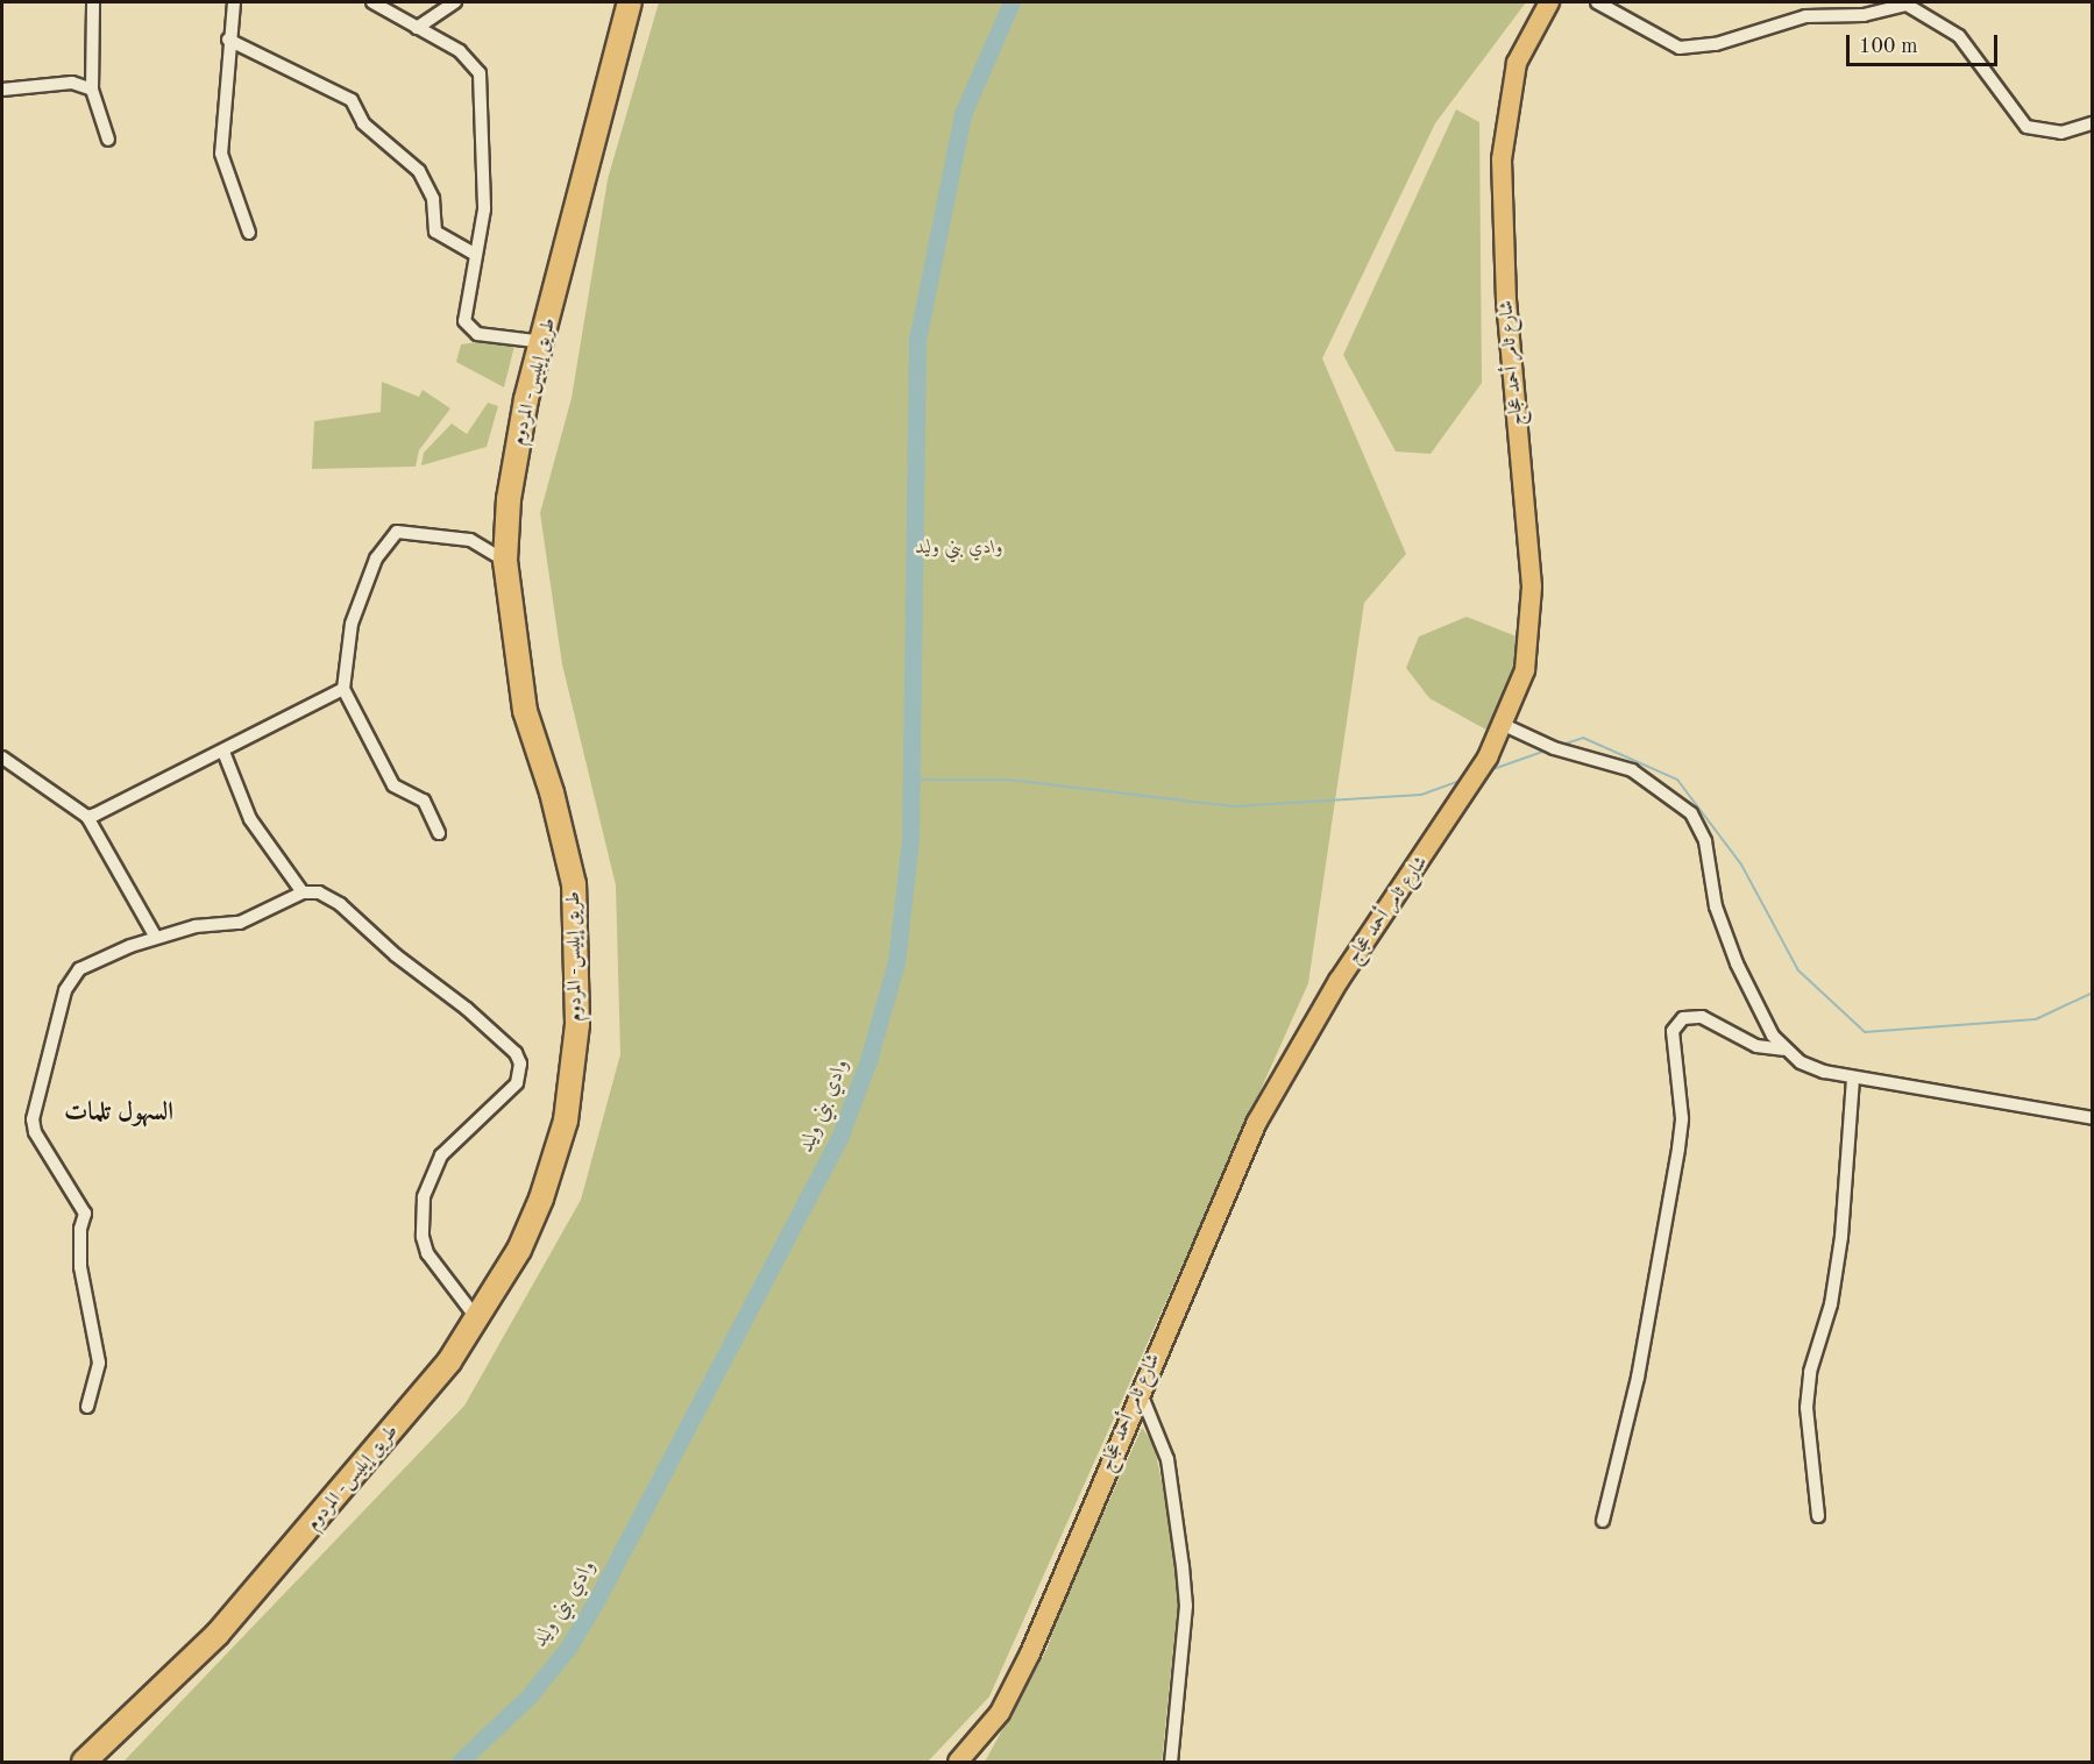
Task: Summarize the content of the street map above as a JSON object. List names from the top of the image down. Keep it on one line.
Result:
{"streets":{"highway":["طريق إيليس- المردوم"],"main road":["شارع ثامر أحمد عجاج"]},"districts":["السهول تلمات"],"water":["وادي بني وليد"],"parks":["وادي بني وليد"],"scale_bar":"100 m"}
